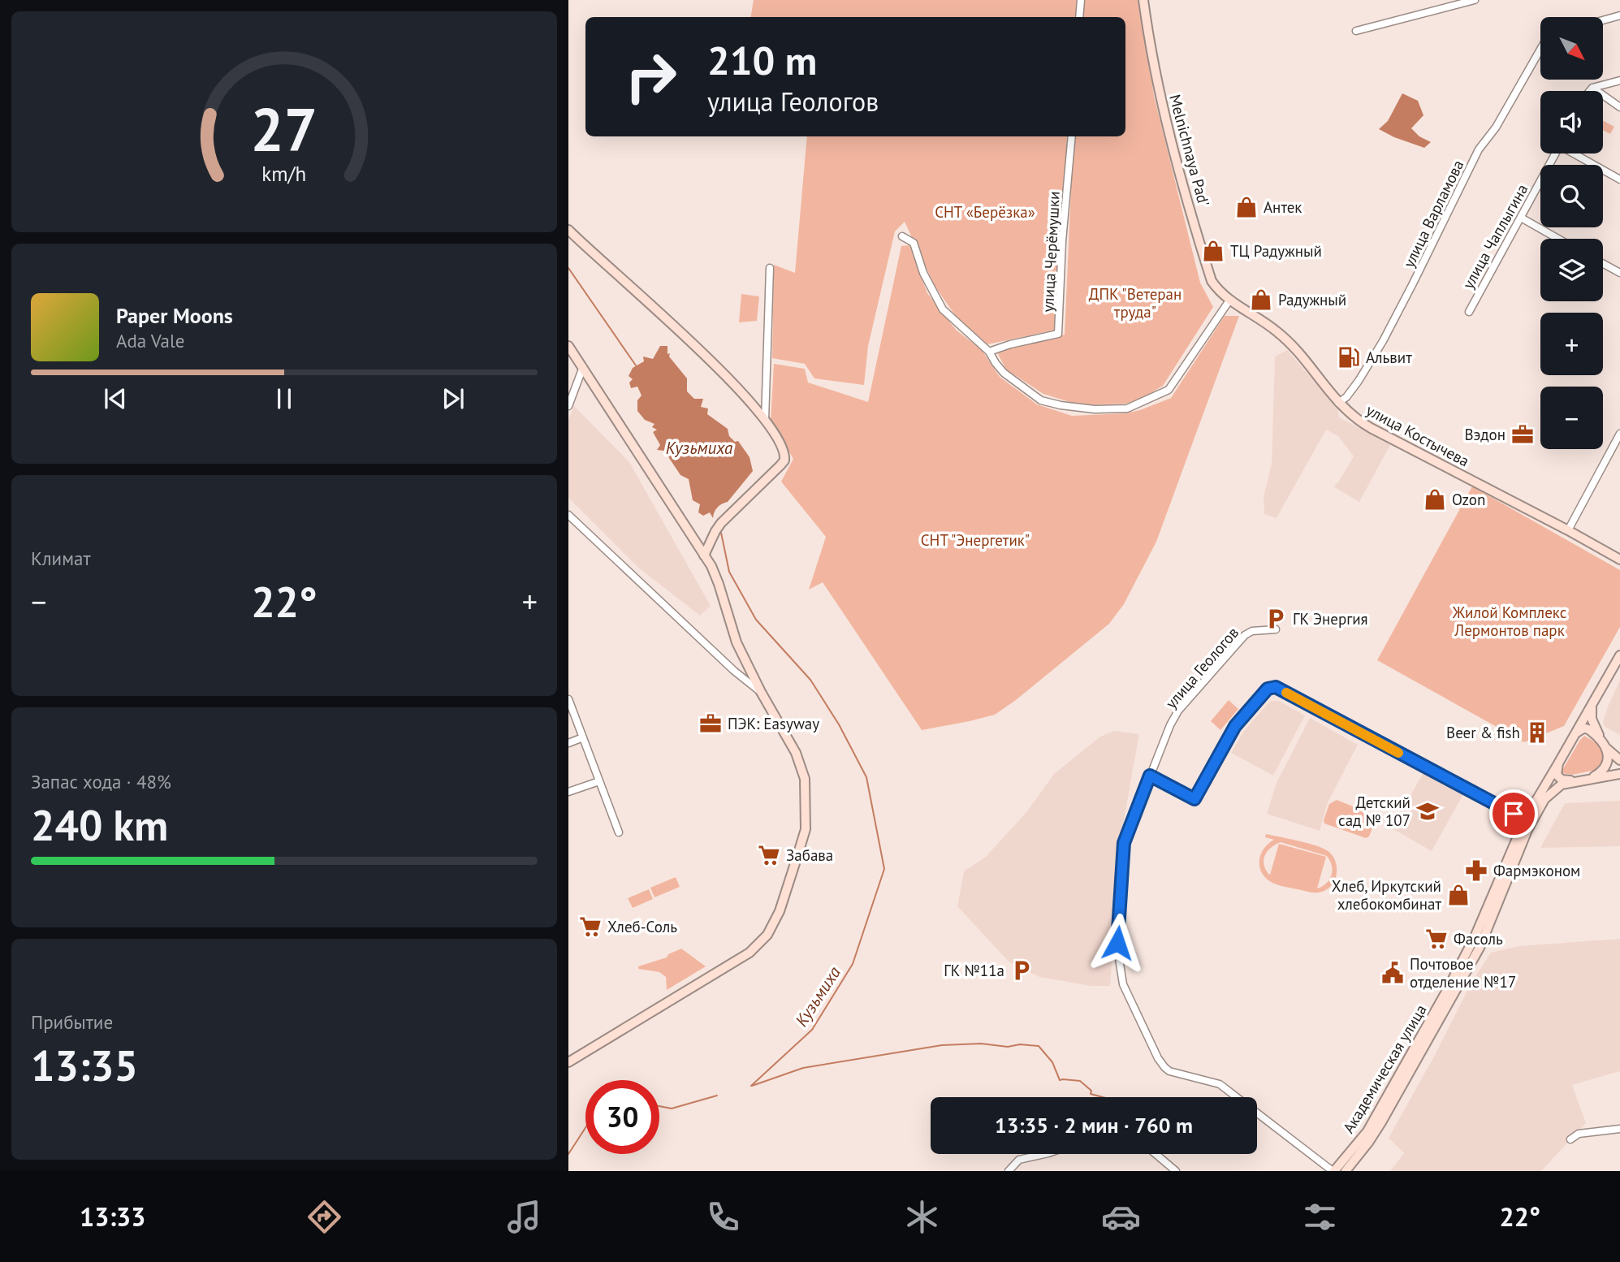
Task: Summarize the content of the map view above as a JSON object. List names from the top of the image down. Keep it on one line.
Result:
{"streets":{"main road":["Melnichnaya Pad'","улица Костычева","Академическая улица"],"street":["улица Варламова","улица Чаплыгина","улица Черёмушки","улица Геологов"]},"crossings":[["Melnichnaya Pad'","улица Костычева"],["улица Варламова","улица Костычева"],["улица Геологов","Академическая улица"]],"water":["Кузьмиха"],"parks":["СНТ «Берёзка»","ДПК \"Ветеран труда\"","СНТ \"Энергетик\"","Жилой Комплекс Лермонтов парк"],"places":{"shop":["Антек","ТЦ Радужный","Радужный","Ozon","Хлеб, Иркутский хлебокомбинат"],"fuel station":["Альвит"],"office":["Вэдон","ПЭК: Easyway"],"parking":["ГК Энергия","ГК №11а"],"building":["Beer & fish"],"school or university":["Детский сад № 107"],"supermarket":["Забава","Хлеб-Соль","Фасоль"],"pharmacy":["Фармэконом"],"public building":["Почтовое отделение №17"]},"north":"bottom right","page":{"map_buttons":["+","−"],"turn":["210 m","улица Геологов"],"song":["Paper Moons","Ada Vale"],"tile":["Климат",["Запас хода · 48%","240 km"],["Прибытие","13:35"]],"heat":["−","22°","+"],"limit":"30","trip":"13:35 · 2 мин · 760 m","tabs":["13:33","22°"],"gauge":["27","km/h"]}}
